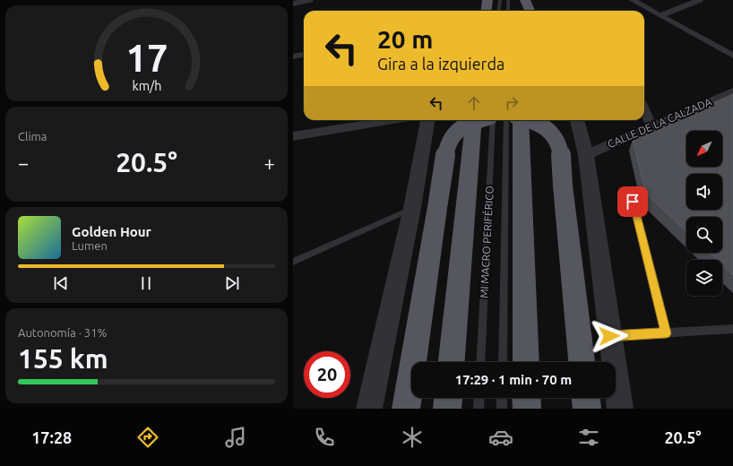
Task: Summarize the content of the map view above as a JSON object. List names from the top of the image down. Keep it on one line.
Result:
{"streets":{"street":["CALLE DE LA CALZADA"],"lane":["MI MACRO PERIFÉRICO"]},"north":"bottom left","page":{"turn":["20 m","Gira a la izquierda"],"tile":["Clima",["Autonomía · 31%","155 km"]],"heat":["−","20.5°","+"],"song":["Golden Hour","Lumen"],"limit":"20","trip":"17:29 · 1 min · 70 m","tabs":["17:28","20.5°"],"gauge":["17","km/h"]}}
